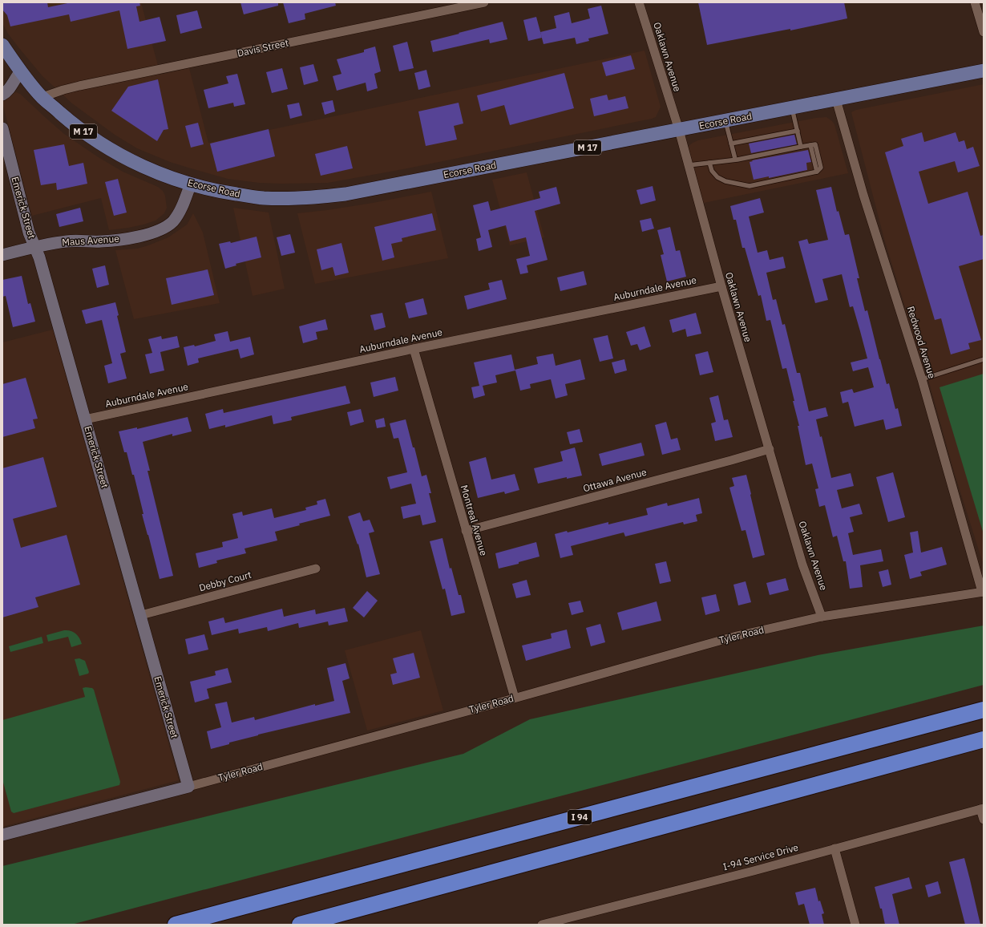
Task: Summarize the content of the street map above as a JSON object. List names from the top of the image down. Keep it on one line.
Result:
{"streets":{"highway":["I 94"],"main road":["Ecorse Road","M 17"],"street":["Davis Street","Oaklawn Avenue","Emerick Street","Maus Avenue","Auburndale Avenue","Redwood Avenue","Ottawa Avenue","Montreal Avenue","Debby Court","Tyler Road","I-94 Service Drive"]},"crossings":[["Davis Street","Ecorse Road"],["Oaklawn Avenue","Ecorse Road"],["Oaklawn Avenue","Auburndale Avenue"],["Oaklawn Avenue","Ottawa Avenue"],["Oaklawn Avenue","Tyler Road"],["Ecorse Road","Maus Avenue"],["Ecorse Road","Redwood Avenue"],["Emerick Street","Maus Avenue"],["Emerick Street","Auburndale Avenue"],["Emerick Street","Debby Court"],["Emerick Street","Tyler Road"],["Auburndale Avenue","Montreal Avenue"],["Redwood Avenue","Tyler Road"],["Ottawa Avenue","Montreal Avenue"],["Montreal Avenue","Tyler Road"]]}
